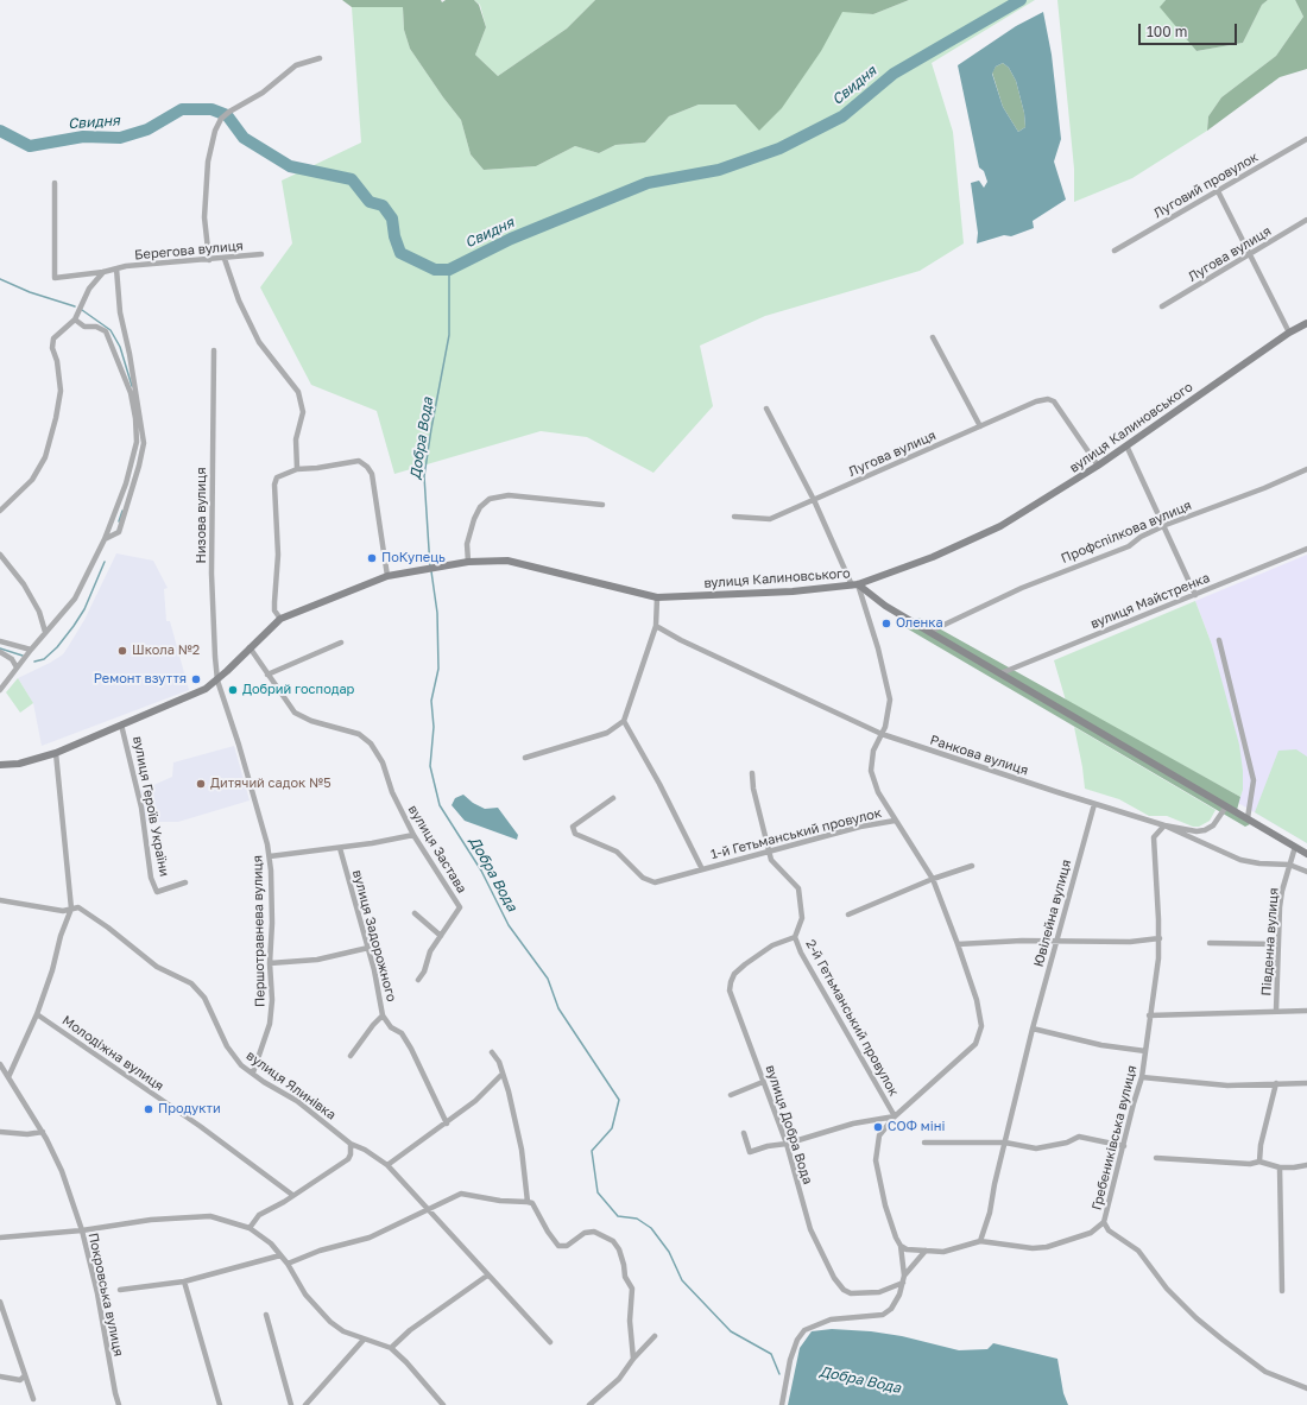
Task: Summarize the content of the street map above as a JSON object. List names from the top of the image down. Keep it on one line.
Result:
{"streets":{"main road":["вулиця Калиновського","вулиця Героїв України"],"street":["Луговий провулок","Берегова вулиця","Лугова вулиця","Низова вулиця","Профспілкова вулиця","вулиця Майстренка","Ранкова вулиця","1-й Гетьманський провулок","вулиця Застава","Ювілейна вулиця","Першотравнева вулиця","вулиця Задорожного","Південна вулиця","2-й Гетьманський провулок","Молодіжна вулиця","вулиця Ялинівка","вулиця Добра Вода","Гребениківська вулиця","Покровська вулиця"]},"crossings":[["Лугова вулиця","вулиця Калиновського"],["вулиця Калиновського","вулиця Героїв України"],["Низова вулиця","вулиця Героїв України"],["Низова вулиця","Першотравнева вулиця"],["Ранкова вулиця","Ювілейна вулиця"],["Ранкова вулиця","Південна вулиця"],["Ранкова вулиця","Гребениківська вулиця"],["вулиця Героїв України","вулиця Застава"],["вулиця Героїв України","Першотравнева вулиця"],["1-й Гетьманський провулок","2-й Гетьманський провулок"],["Першотравнева вулиця","вулиця Ялинівка"],["Південна вулиця","Гребениківська вулиця"],["2-й Гетьманський провулок","вулиця Добра Вода"]],"water":["Свидня","Добра Вода"],"places":["ПоКупець","Оленка","Школа №2","Ремонт взуття","Добрий господар","Дитячий садок №5","Продукти","СОФ міні"],"scale_bar":"100 m"}
